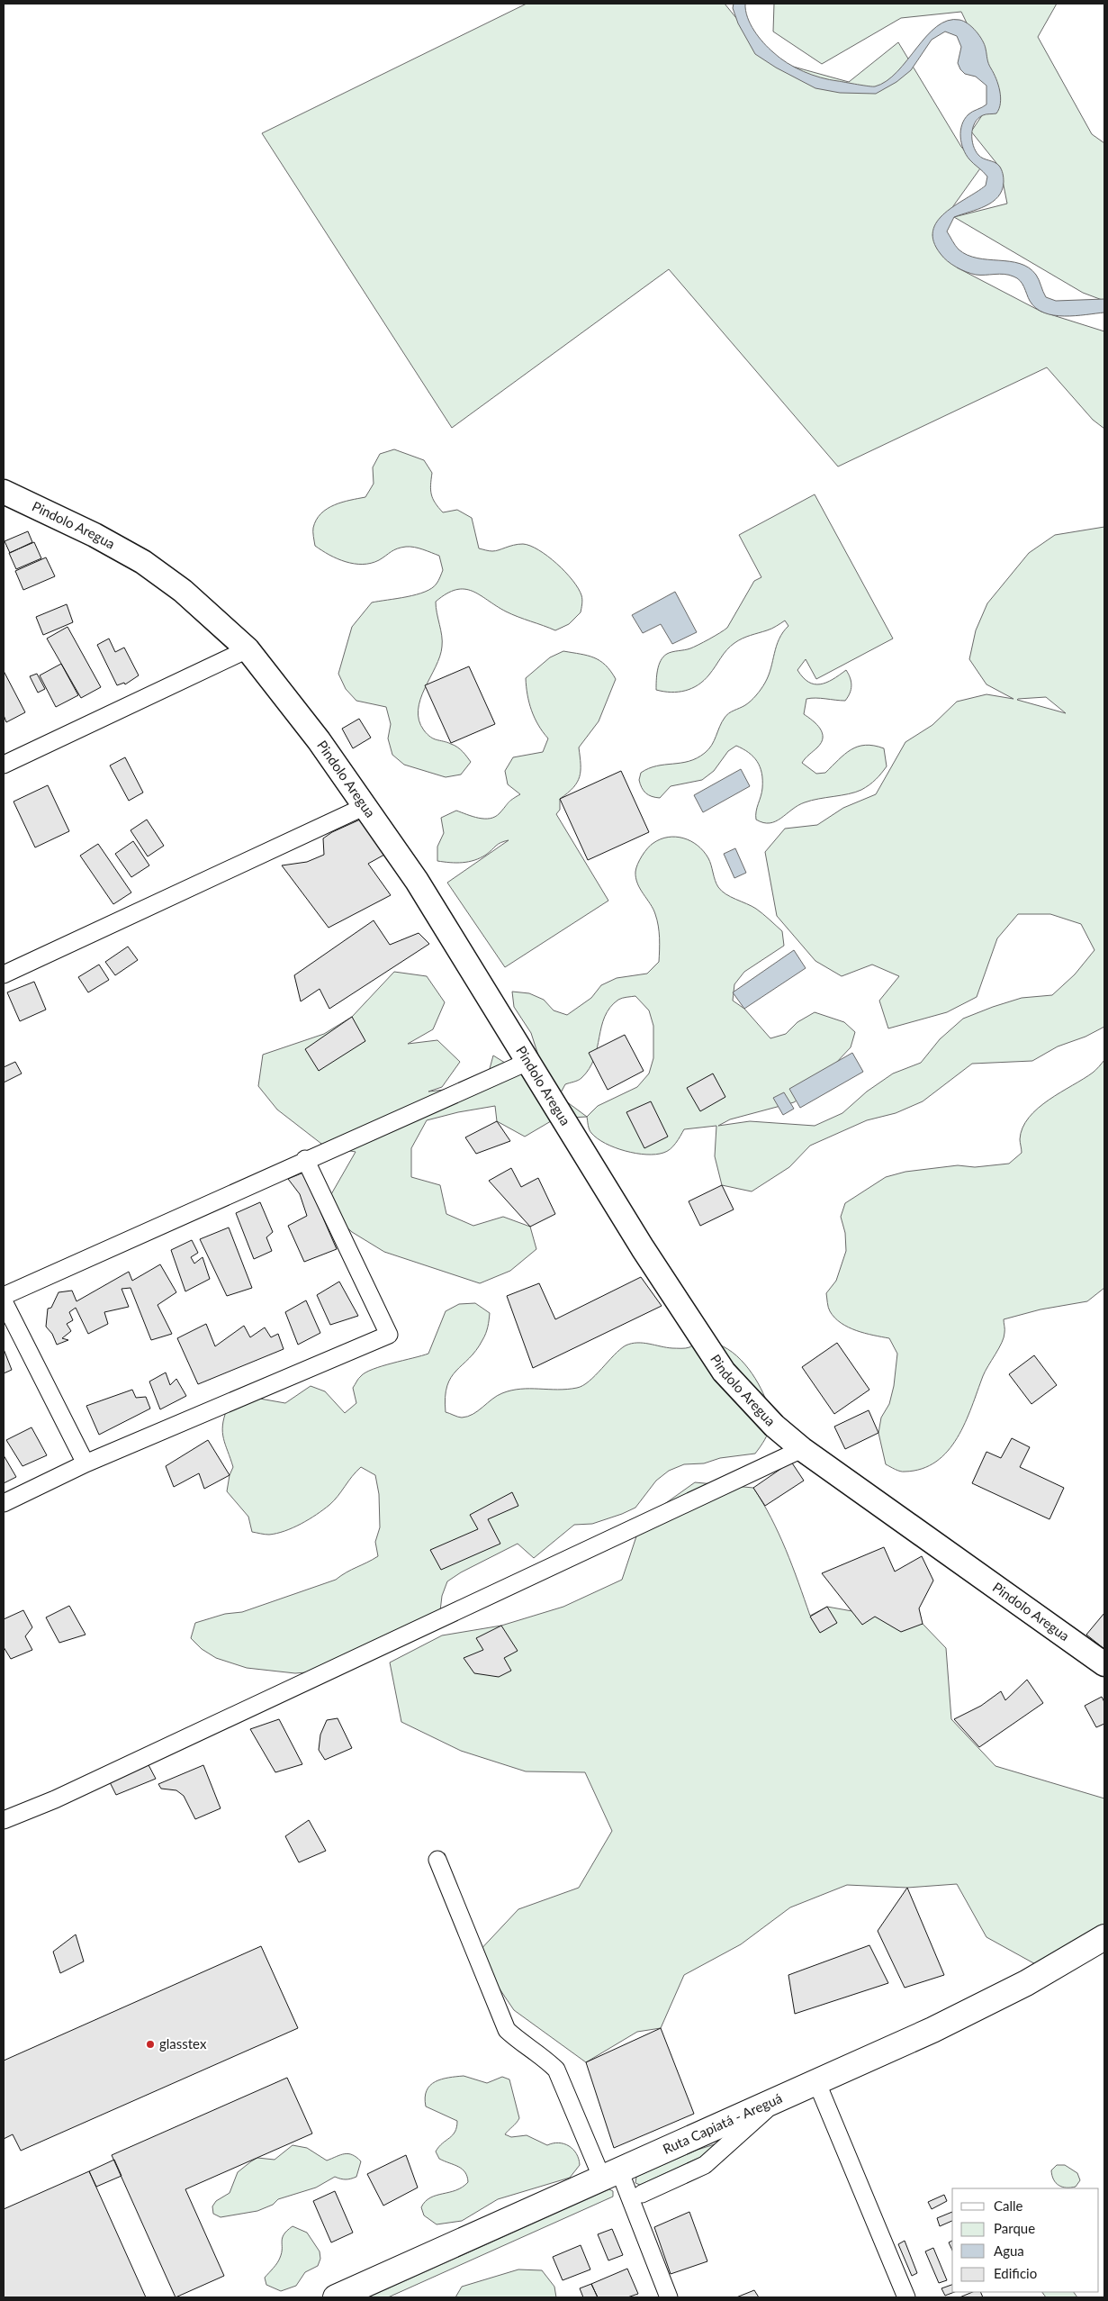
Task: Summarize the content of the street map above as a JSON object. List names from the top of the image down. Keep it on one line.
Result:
{"streets":{"main road":["Pindolo Aregua","Ruta Capiatá - Areguá"]},"places":["glasstex"],"legend":["Calle","Parque","Agua","Edificio"]}
